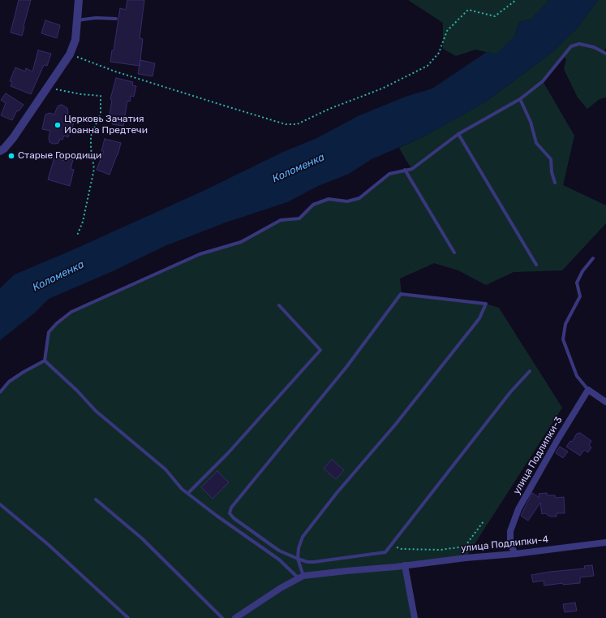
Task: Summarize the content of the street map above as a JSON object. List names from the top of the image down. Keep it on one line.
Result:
{"streets":{"street":["улица Подлипки-3","улица Подлипки-4"]},"crossings":[["улица Подлипки-3","улица Подлипки-4"]],"water":["Коломенка"],"places":["Церковь Зачатия Иоанна Предтечи","Старые Городищи"]}
